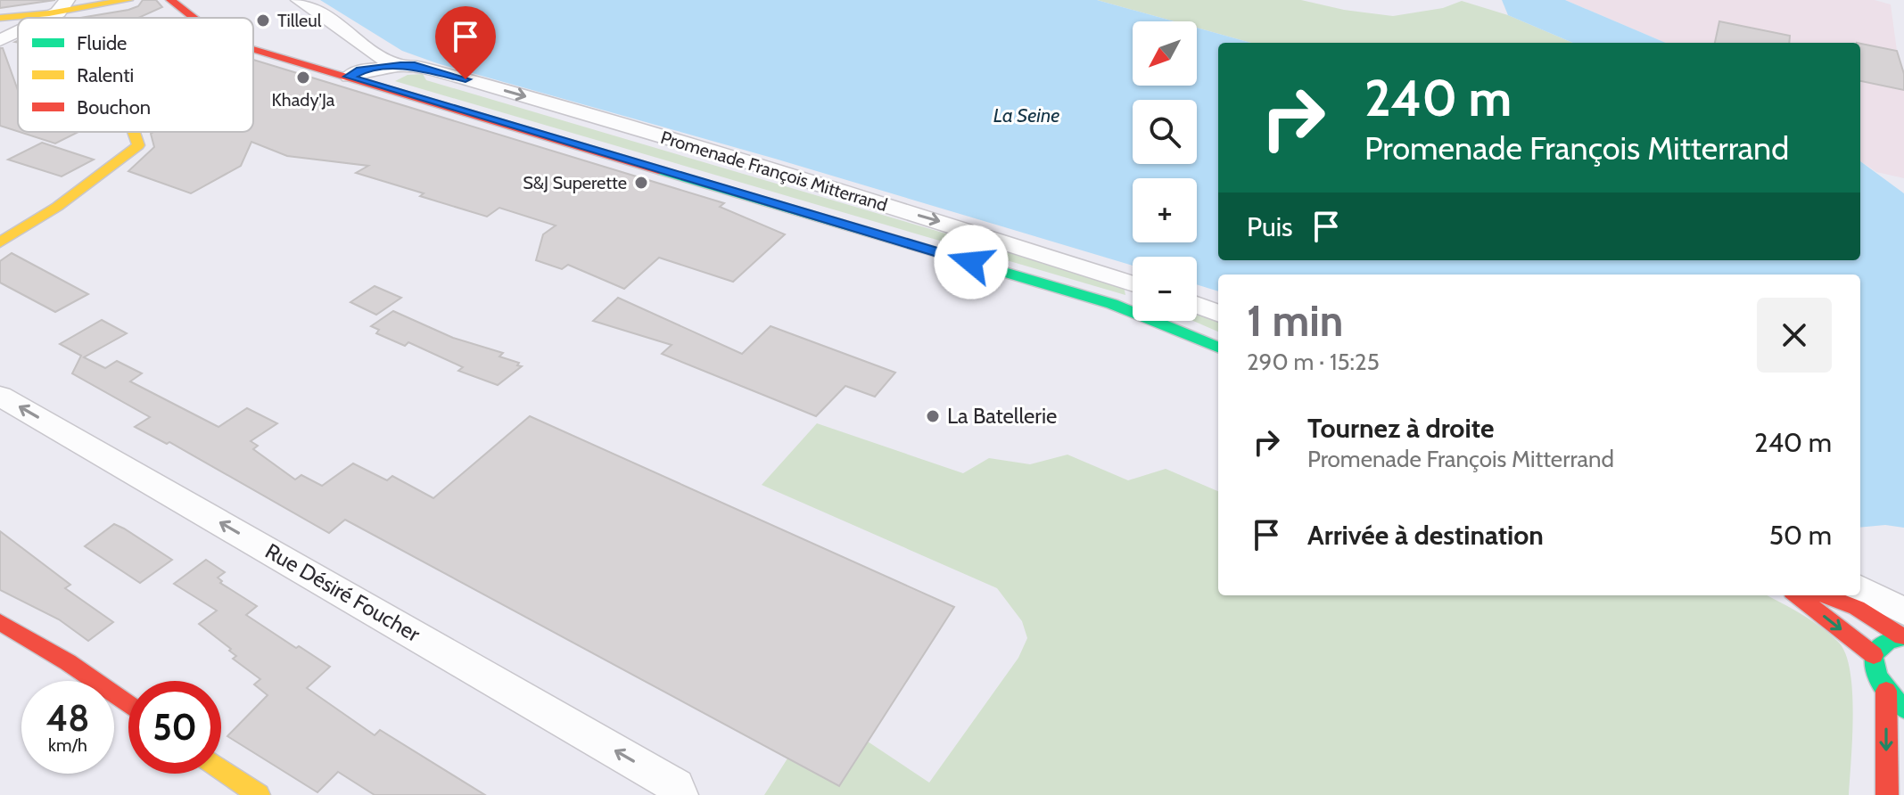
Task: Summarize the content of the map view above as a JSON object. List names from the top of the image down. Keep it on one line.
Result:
{"streets":{"street":["Promenade François Mitterrand","Rue Désiré Foucher"]},"one_way":["Promenade François Mitterrand","Rue Désiré Foucher"],"water":["La Seine"],"places":["Tilleul","Khady'Ja","S&J Superette","La Batellerie"],"legend":["Fluide","Ralenti","Bouchon"],"north":"bottom left","page":{"map_buttons":["+","−"],"turn":["240 m","Promenade François Mitterrand"],"then":"Puis","heading":["1 min","290 m · 15:25"],"list":[{"name":"Tournez à droite","note":"Promenade François Mitterrand","value":"240 m"},{"name":"Arrivée à destination","value":"50 m"}],"speed":"48 km/h","limit":"50"}}
